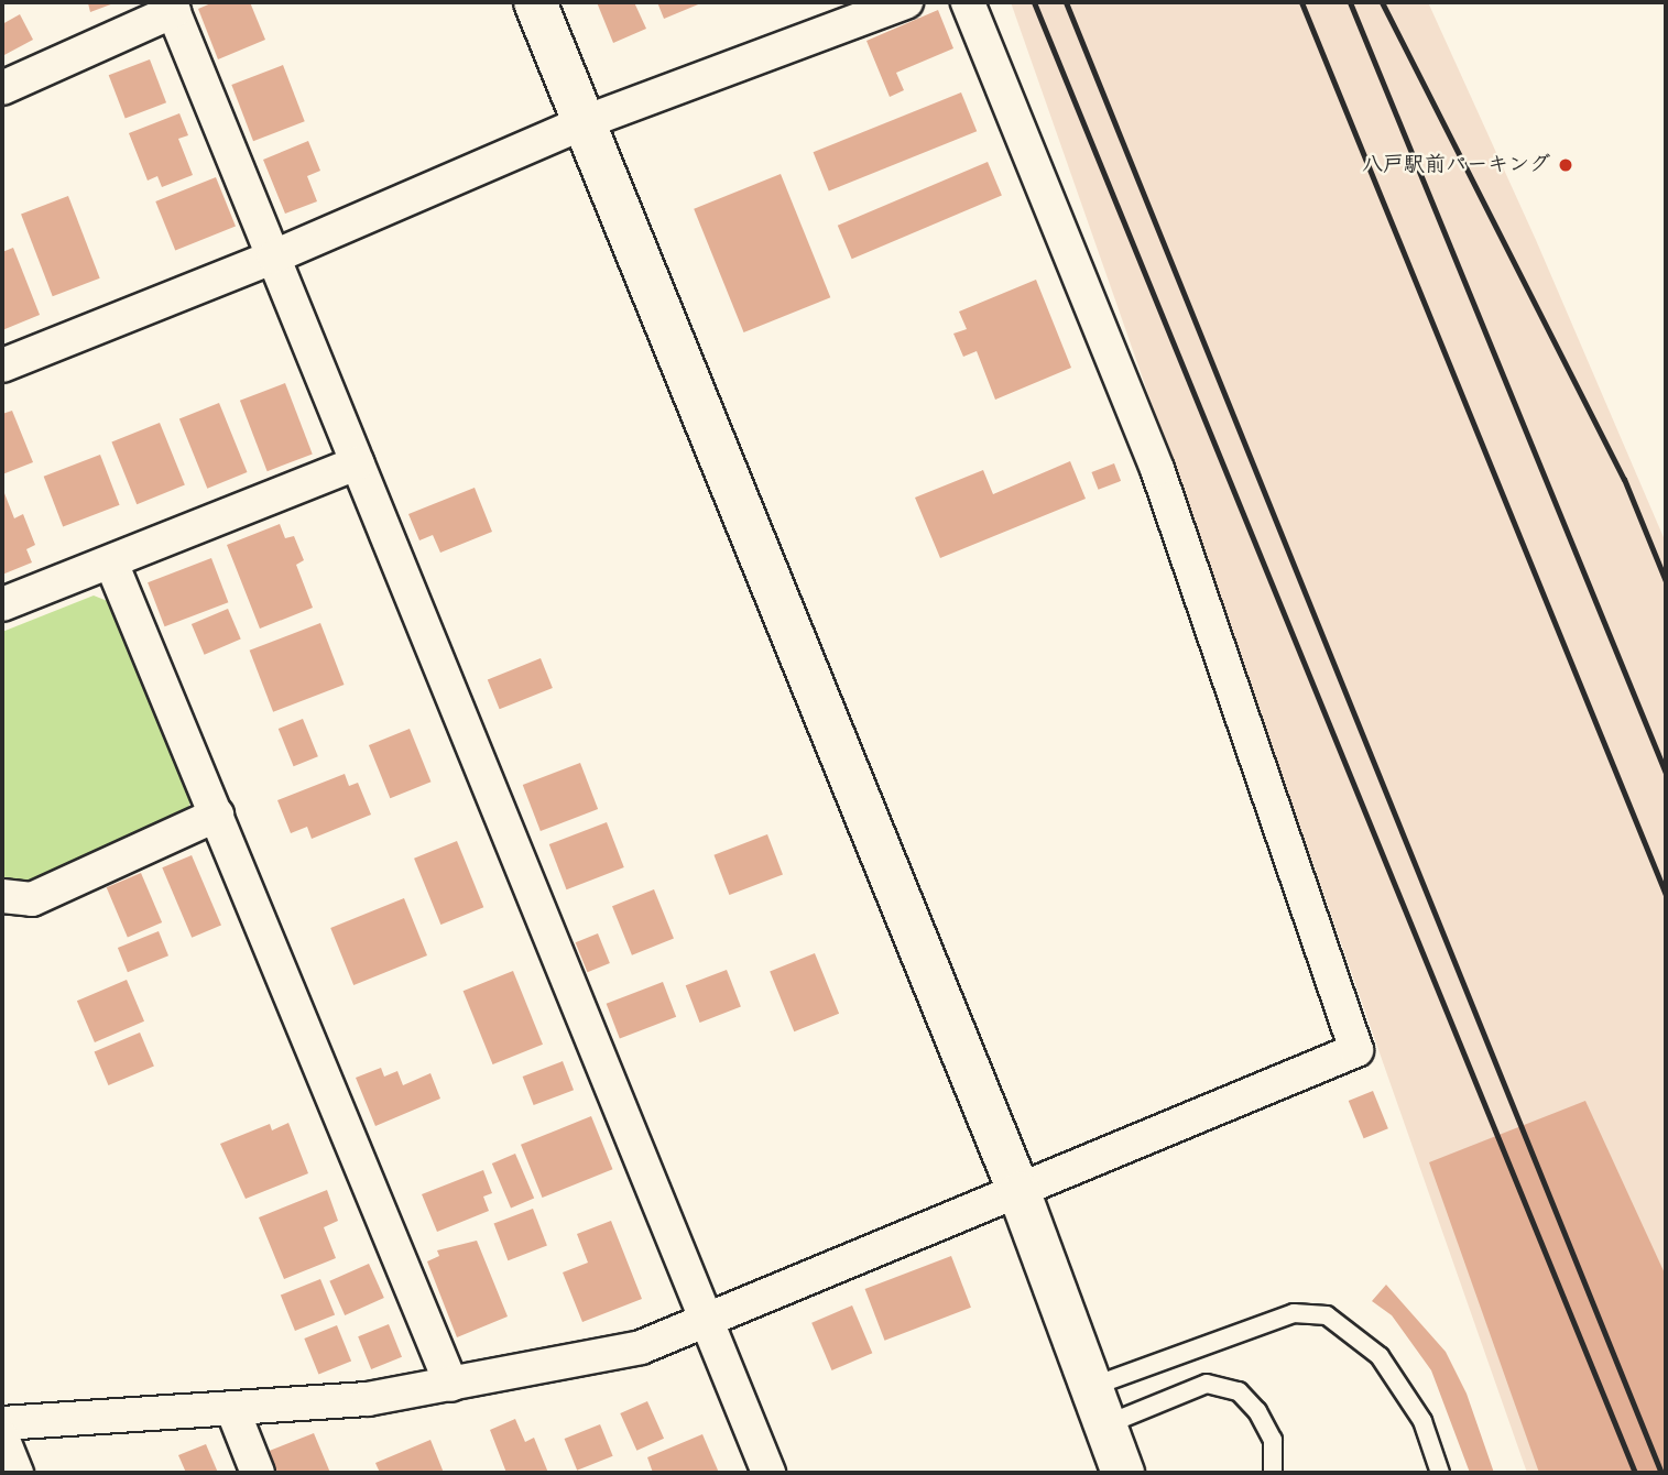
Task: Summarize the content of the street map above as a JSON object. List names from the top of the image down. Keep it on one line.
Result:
{"places":["八戸駅前パーキング"]}
